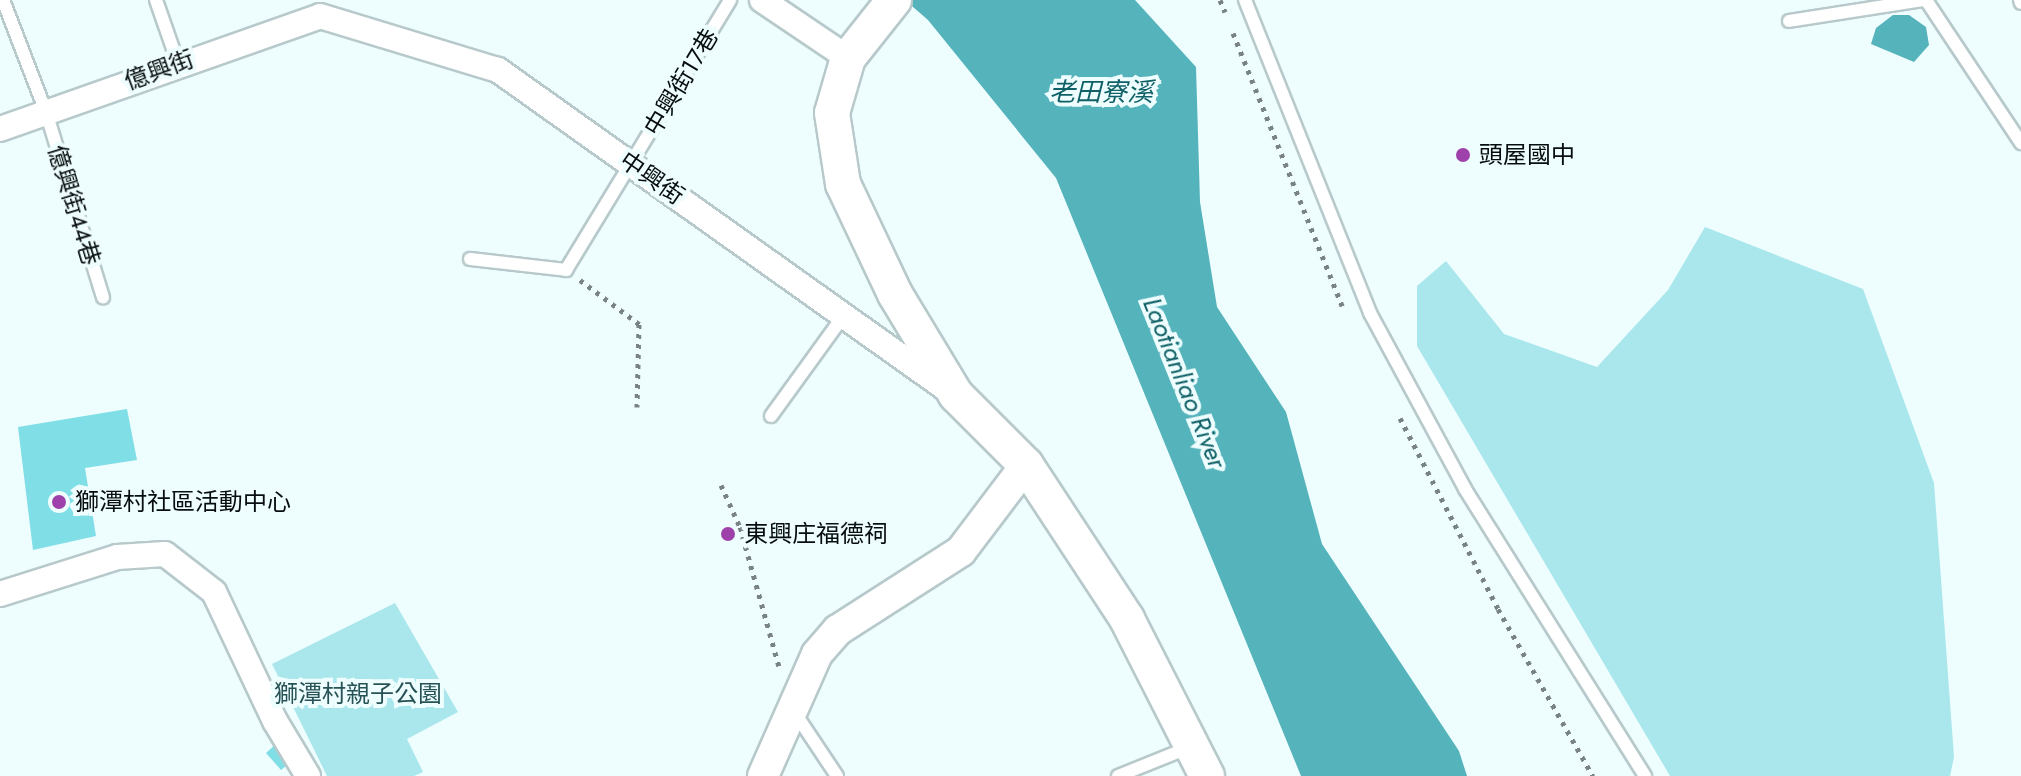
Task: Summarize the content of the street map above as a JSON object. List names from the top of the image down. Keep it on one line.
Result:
{"streets":{"street":["億興街","中興街"],"lane":["中興街17巷","億興街44巷"]},"crossings":[["億興街","中興街"],["億興街","億興街44巷"],["中興街17巷","中興街"]],"water":["老田寮溪","Laotianliao River"],"parks":["獅潭村親子公園"],"places":["頭屋國中","獅潭村社區活動中心","東興庄福德祠"]}
